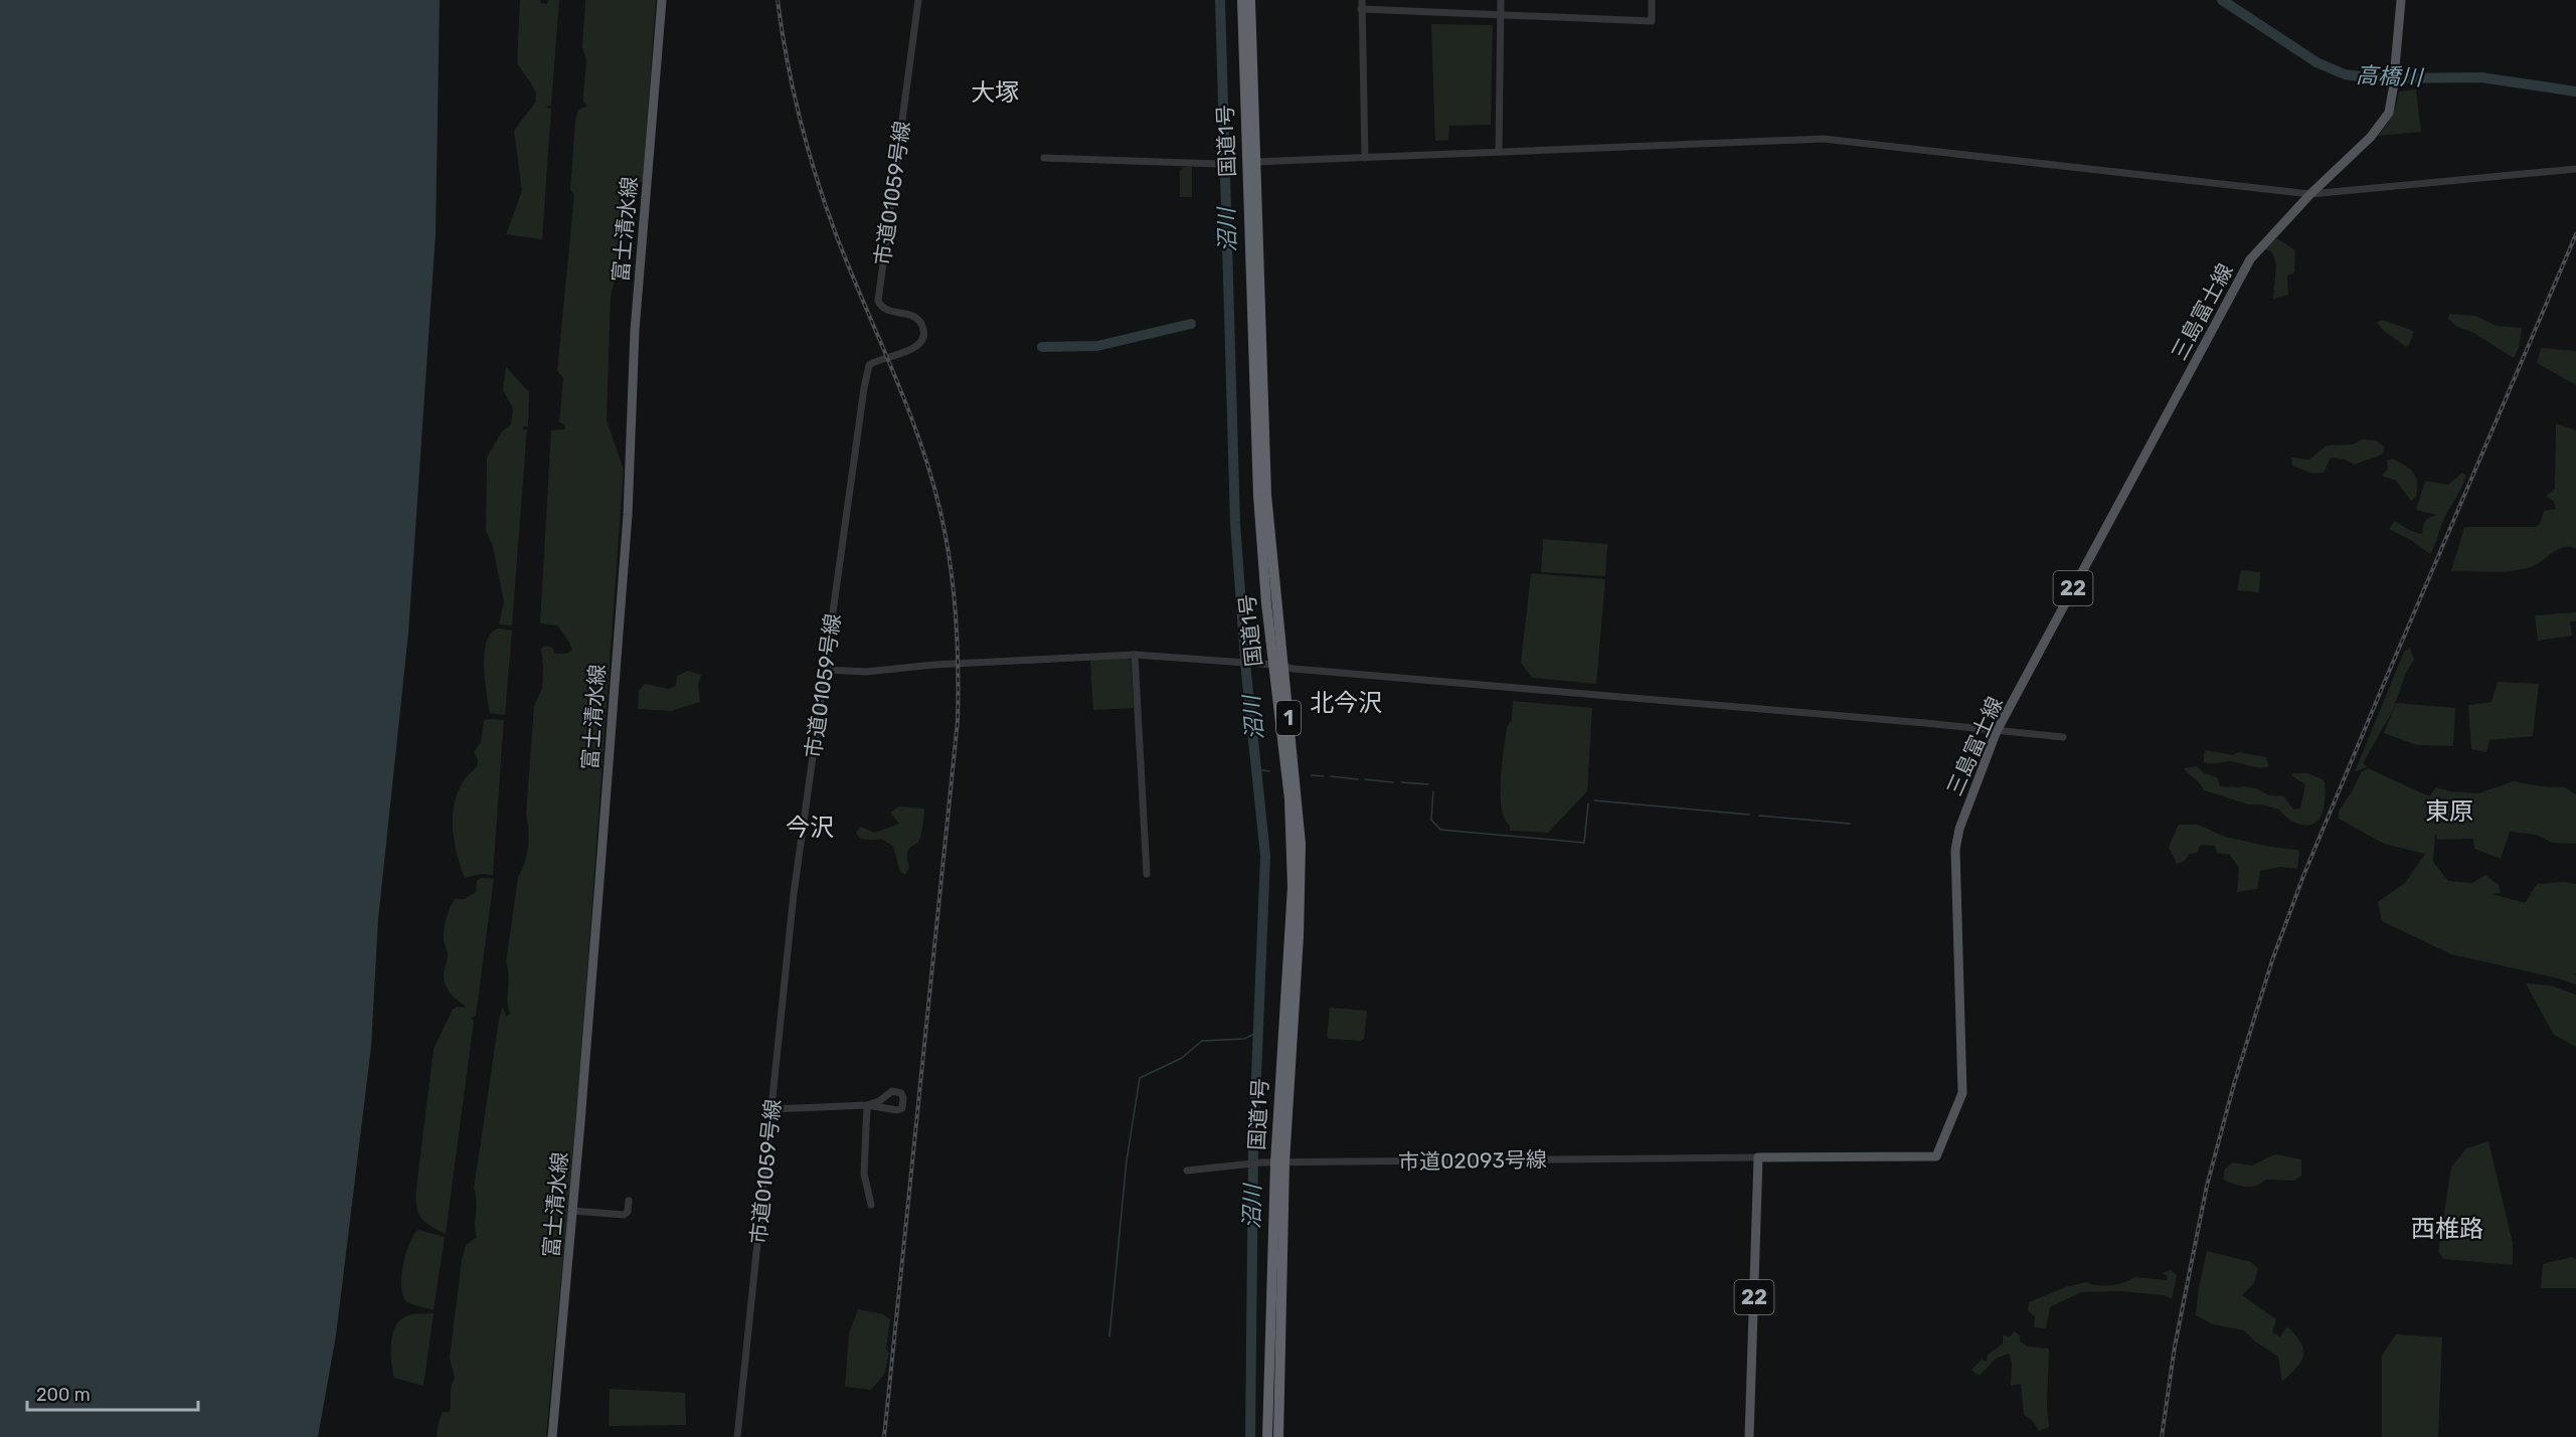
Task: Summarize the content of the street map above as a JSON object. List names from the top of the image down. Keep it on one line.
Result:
{"streets":{"highway":["国道1号","1"],"main road":["富士清水線","三島富士線","22"],"street":["市道01059号線","市道02093号線"]},"crossings":[["国道1号","市道02093号線"],["三島富士線","22"],["三島富士線","市道02093号線"],["22","市道02093号線"]],"districts":["大塚","北今沢","東原","今沢","西椎路"],"water":["高橋川","沼川"],"scale_bar":"200 m"}
